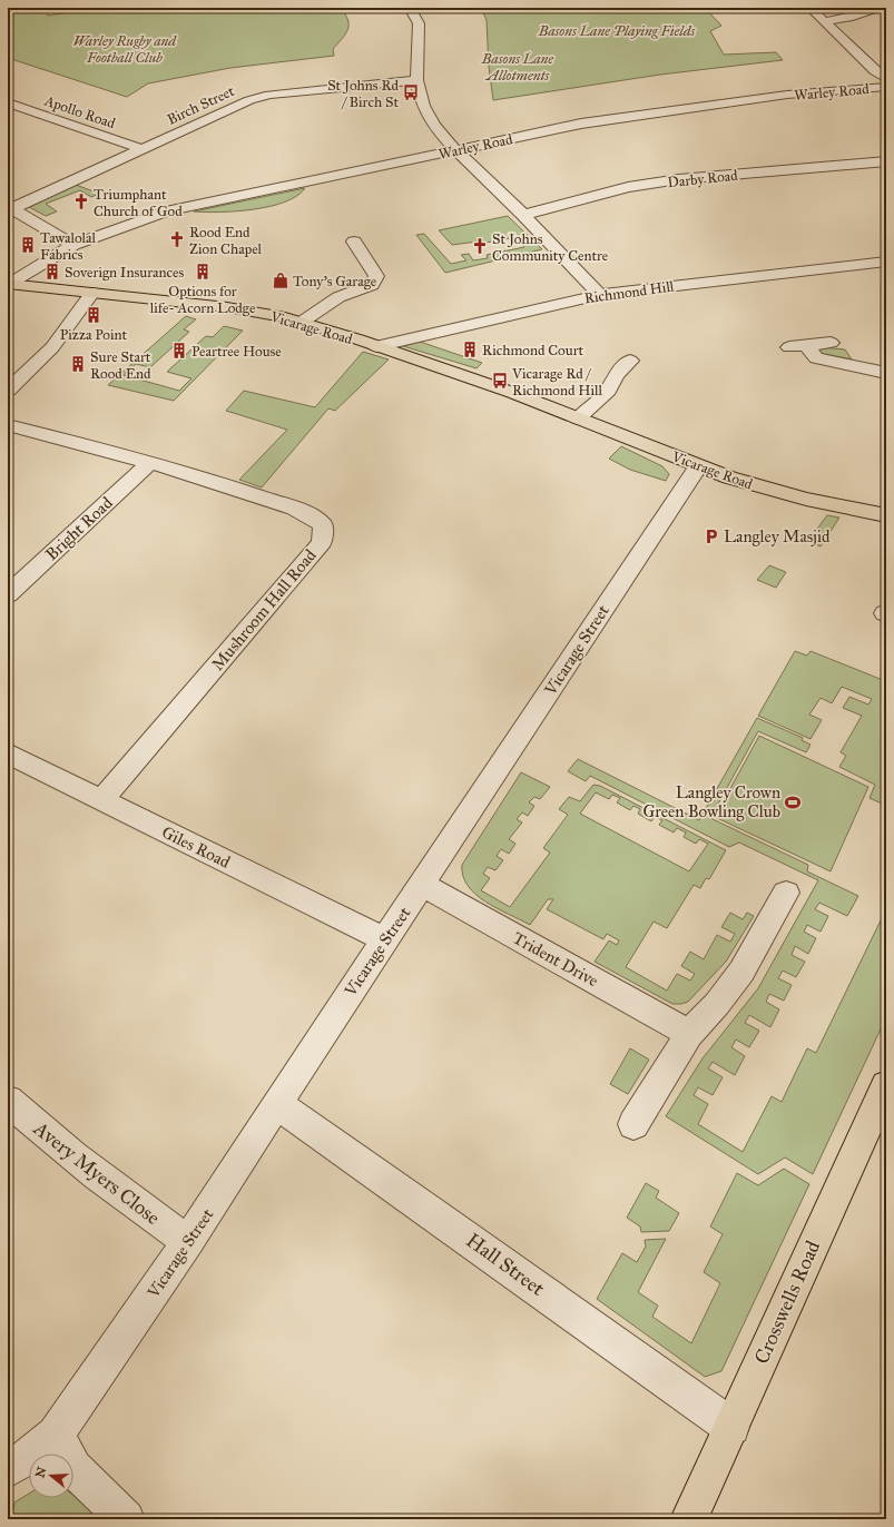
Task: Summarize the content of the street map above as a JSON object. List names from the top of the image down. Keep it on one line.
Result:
{"streets":{"main road":["Vicarage Road","Crosswells Road"],"street":["Warley Road","Birch Street","Apollo Road","Darby Road","Richmond Hill","Bright Road","Mushroom Hall Road","Vicarage Street","Giles Road","Trident Drive","Avery Myers Close","Hall Street"]},"crossings":[["Warley Road","Vicarage Road"],["Birch Street","Apollo Road"],["Richmond Hill","Vicarage Road"],["Vicarage Road","Vicarage Street"],["Bright Road","Mushroom Hall Road"],["Mushroom Hall Road","Giles Road"],["Vicarage Street","Giles Road"],["Vicarage Street","Trident Drive"],["Vicarage Street","Avery Myers Close"],["Vicarage Street","Hall Street"],["Hall Street","Crosswells Road"]],"parks":["Basons Lane Playing Fields","Warley Rugby and Football Club","Basons Lane Allotments"],"places":{"bus stop":["St Johns Rd / Birch St","Vicarage Rd / Richmond Hill"],"church":["Triumphant Church of God","Rood End Zion Chapel","St Johns Community Centre"],"building":["Tawalolal Fabrics","Soverign Insurances","Options for life- Acorn Lodge","Pizza Point","Richmond Court","Peartree House","Sure Start Rood End"],"shop":["Tony's Garage"],"parking":["Langley Masjid"],"sports":["Langley Crown Green Bowling Club"]},"north":"left"}
